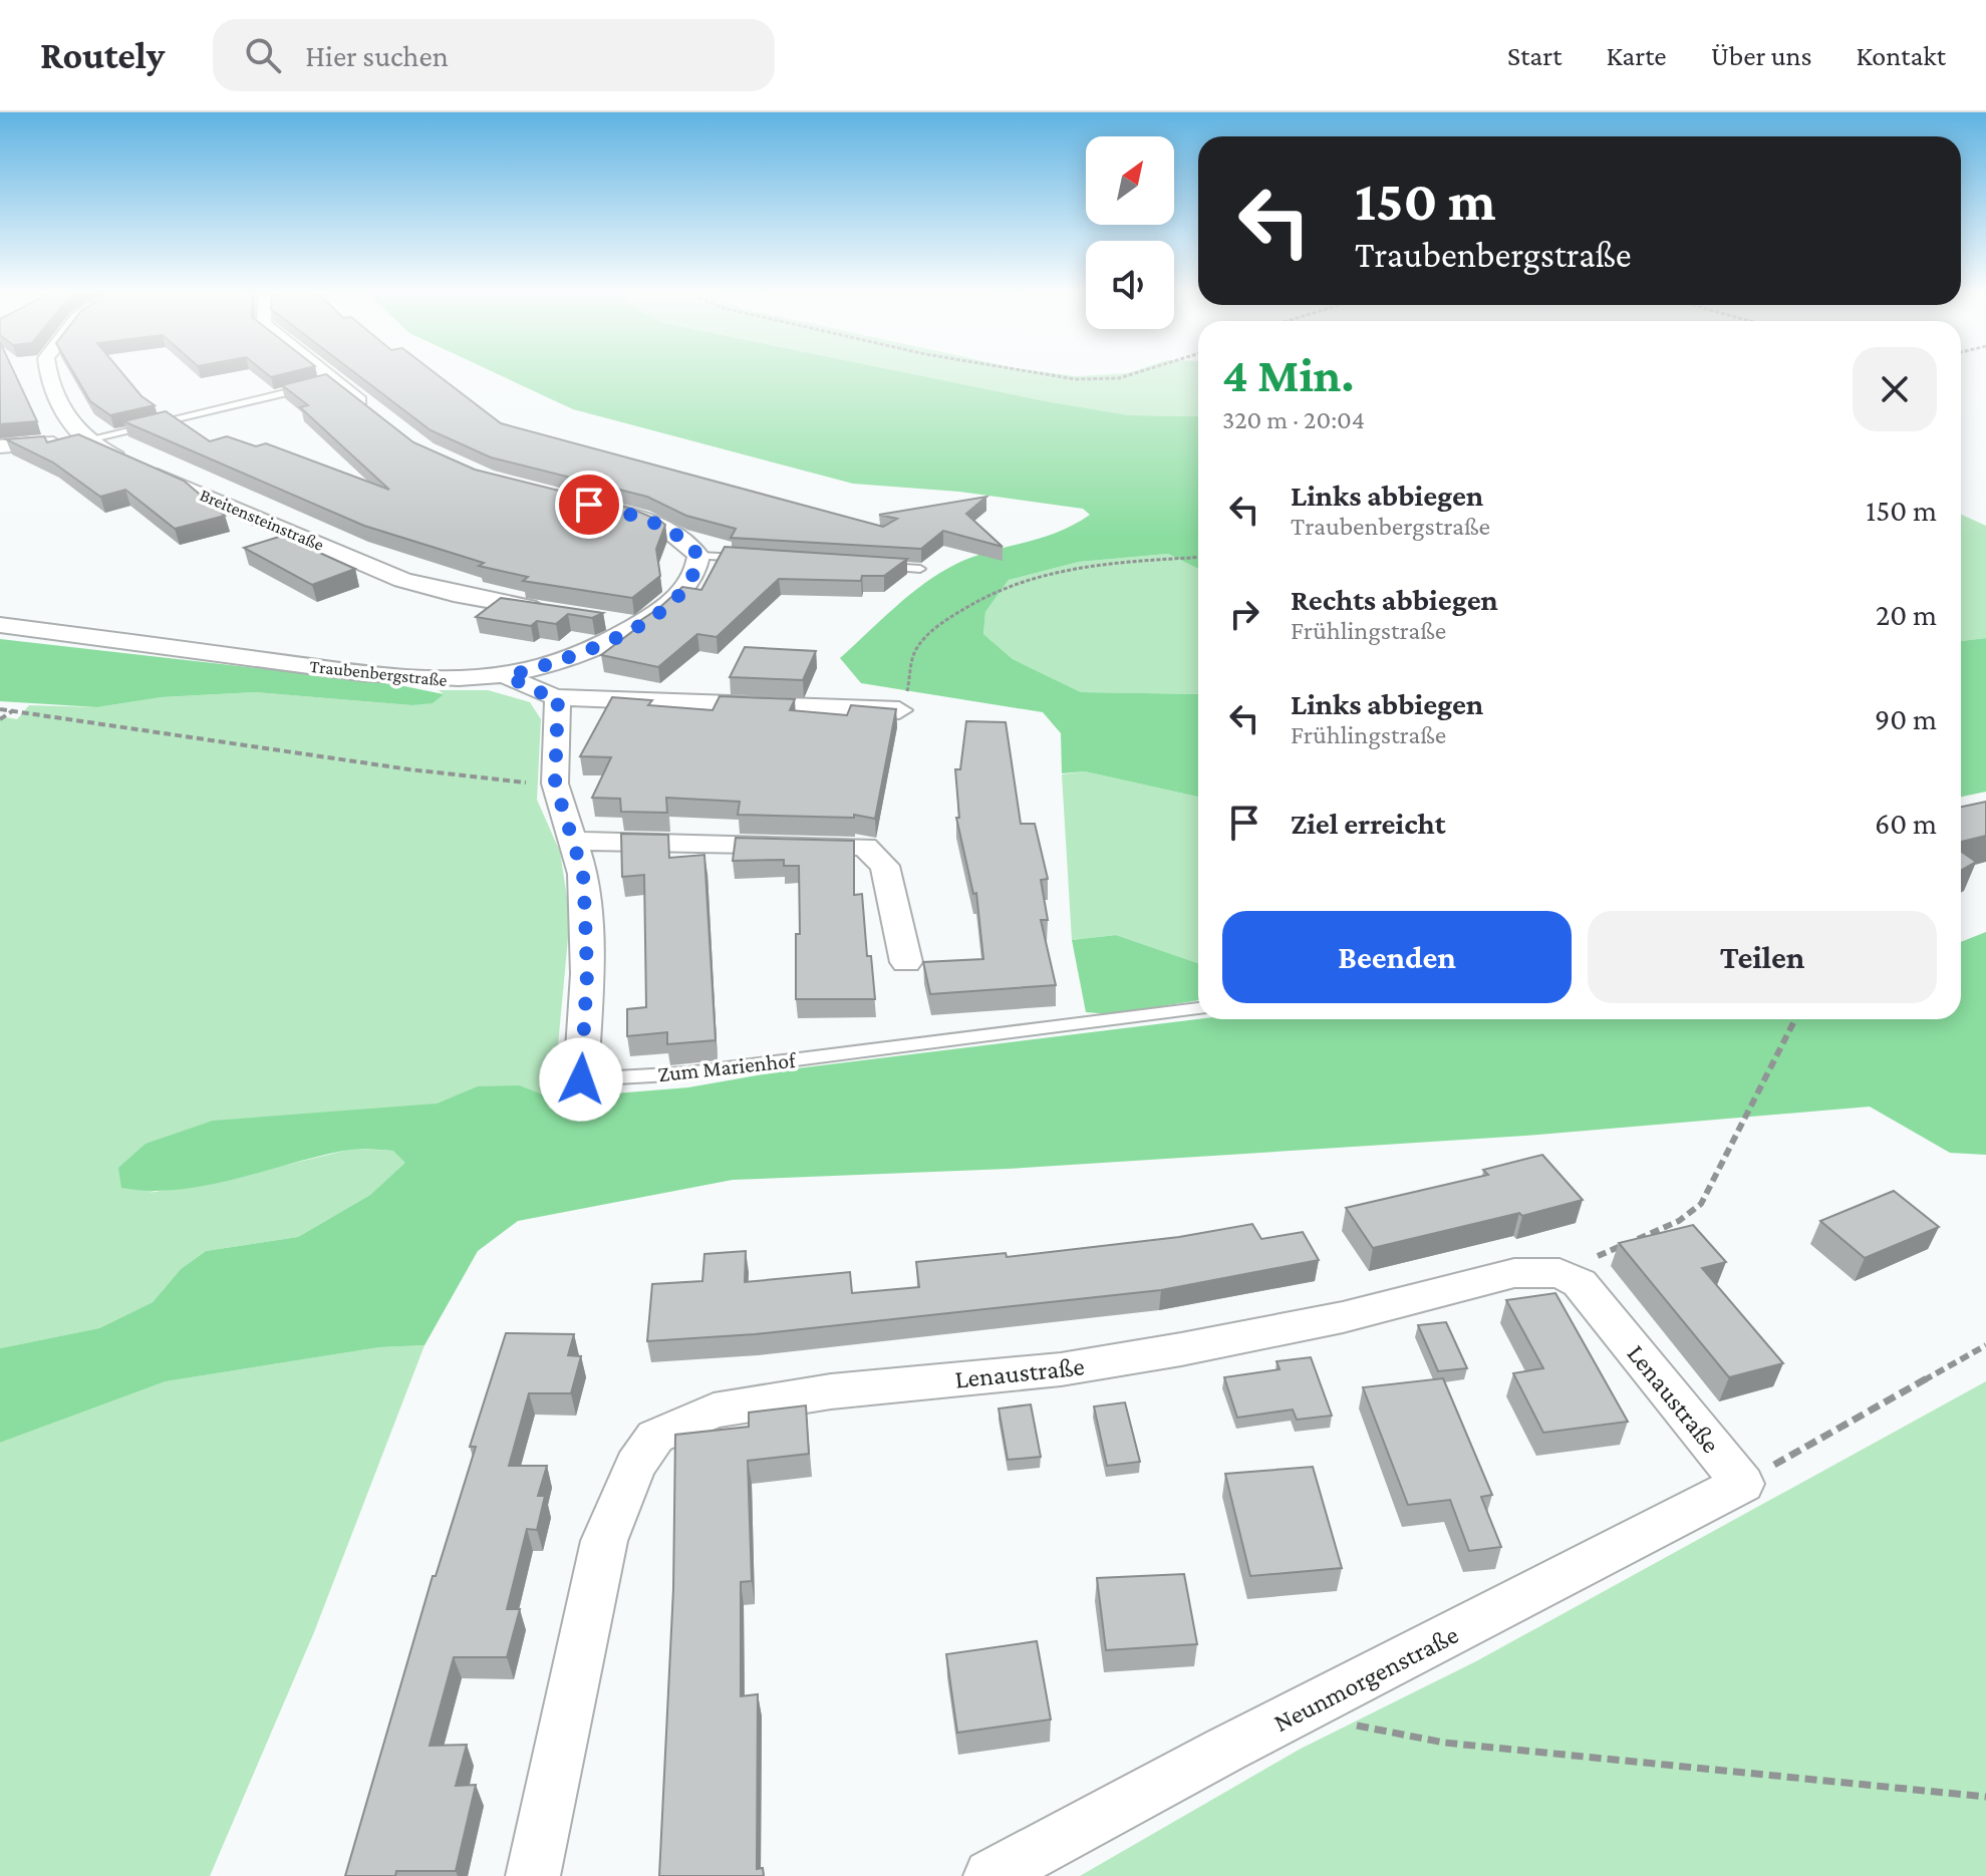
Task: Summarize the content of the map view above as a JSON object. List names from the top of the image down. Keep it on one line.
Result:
{"streets":{"street":["Breitensteinstraße","Traubenbergstraße","Zum Marienhof","Lenaustraße","Neunmorgenstraße"]},"crossings":[["Traubenbergstraße","Zum Marienhof"],["Lenaustraße","Neunmorgenstraße"]],"north":"top right","page":{"header":"Routely","search":"Hier suchen","nav":["Start","Karte","Über uns","Kontakt"],"turn":["150 m","Traubenbergstraße"],"heading":["4 Min.","320 m · 20:04"],"list":[{"name":"Links abbiegen","note":"Traubenbergstraße","value":"150 m"},{"name":"Rechts abbiegen","note":"Frühlingstraße","value":"20 m"},{"name":"Links abbiegen","note":"Frühlingstraße","value":"90 m"},{"name":"Ziel erreicht","value":"60 m"}],"buttons":["Beenden","Teilen"]}}
